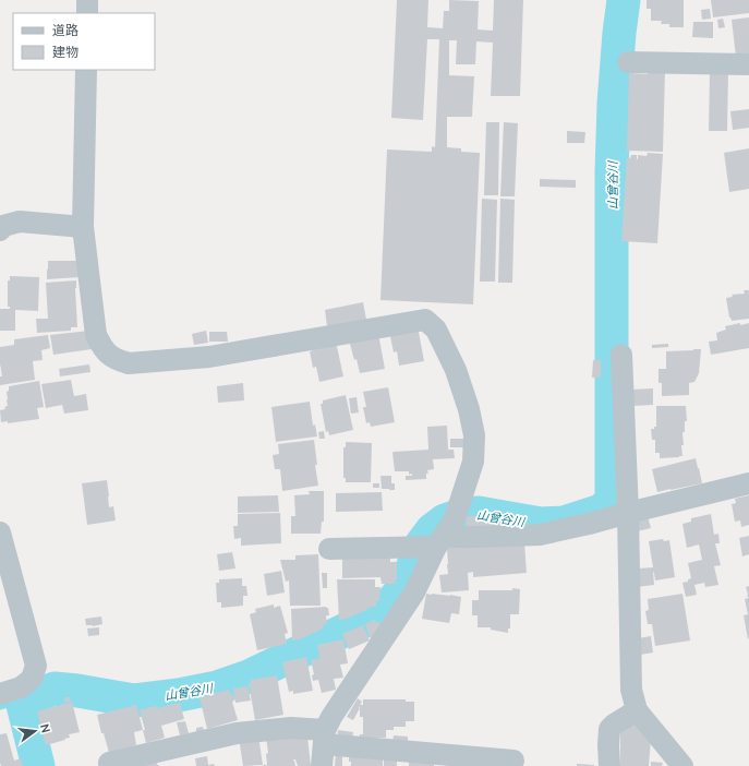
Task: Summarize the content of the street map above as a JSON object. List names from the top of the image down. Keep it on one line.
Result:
{"water":["山曾谷川"],"legend":["道路","建物"],"north":"right"}
